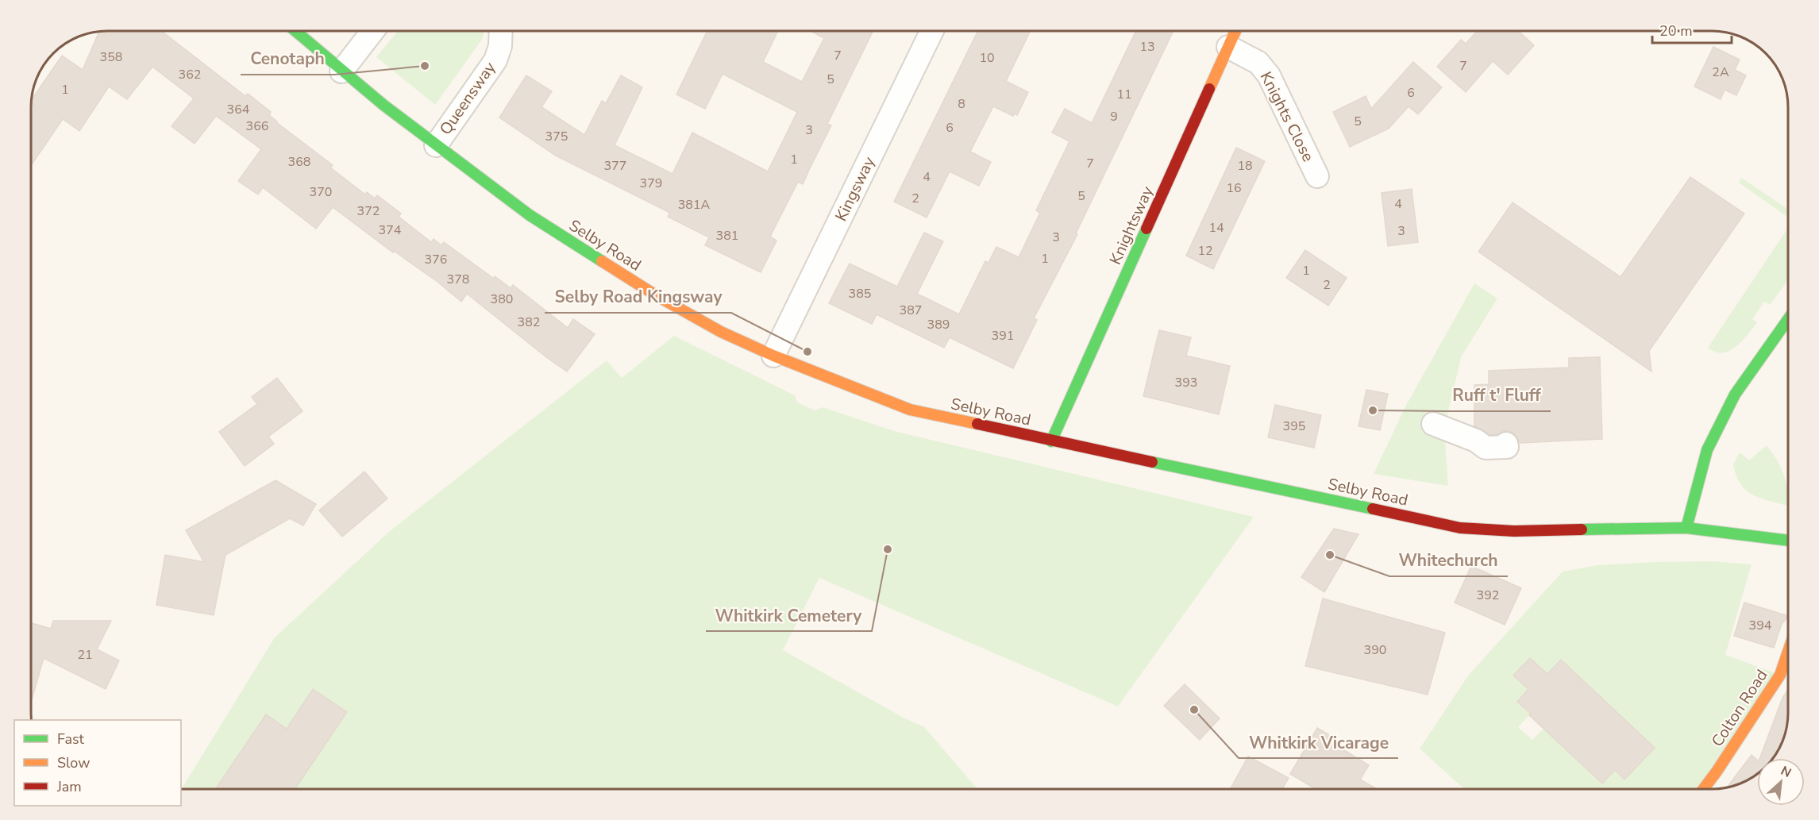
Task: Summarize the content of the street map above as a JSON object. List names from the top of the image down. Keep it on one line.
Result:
{"streets":{"main road":["Knightsway","Selby Road","Colton Road"],"street":["Queensway","Knights Close","Kingsway"]},"crossings":[["Queensway","Selby Road"],["Knights Close","Knightsway"],["Kingsway","Selby Road"],["Knightsway","Selby Road"]],"places":["Cenotaph","Selby Road Kingsway","Ruff t' Fluff","Whitkirk Cemetery","Whitechurch","Whitkirk Vicarage"],"house_numbers":["13","7","358","10","7","2A","362","5","1","6","11","8","364","9","5","366","6","3","375","1","368","7","377","18","4","379","16","370","5","2","4","381A","372","14","374","3","381","3","12","1","376","1","378","2","385","380","387","382","389","391","393","395","392","394","390","21"],"legend":["Fast","Slow","Jam"],"scale_bar":"20 m","north":"top right"}
